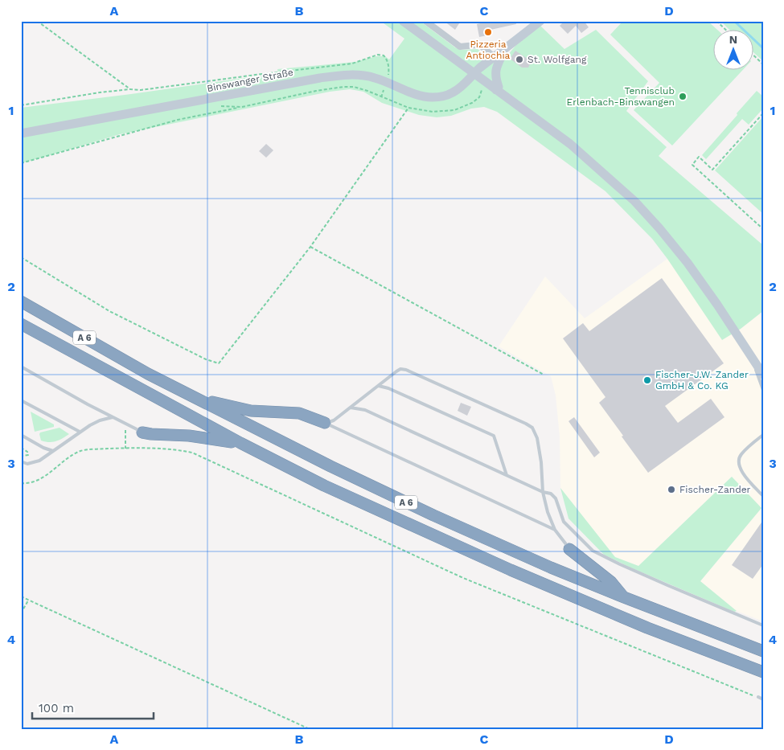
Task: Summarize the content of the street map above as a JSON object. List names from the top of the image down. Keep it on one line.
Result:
{"streets":{"highway":["A 6"],"main road":["Binswanger Straße"]},"places":["Pizzeria Antiochia","St. Wolfgang","Tennisclub Erlenbach-Binswangen","Fischer-J.W. Zander GmbH & Co. KG","Fischer-Zander"],"scale_bar":"100 m","north":"top","grid":{"columns":["A","B","C","D"],"rows":["1","2","3","4"]}}
